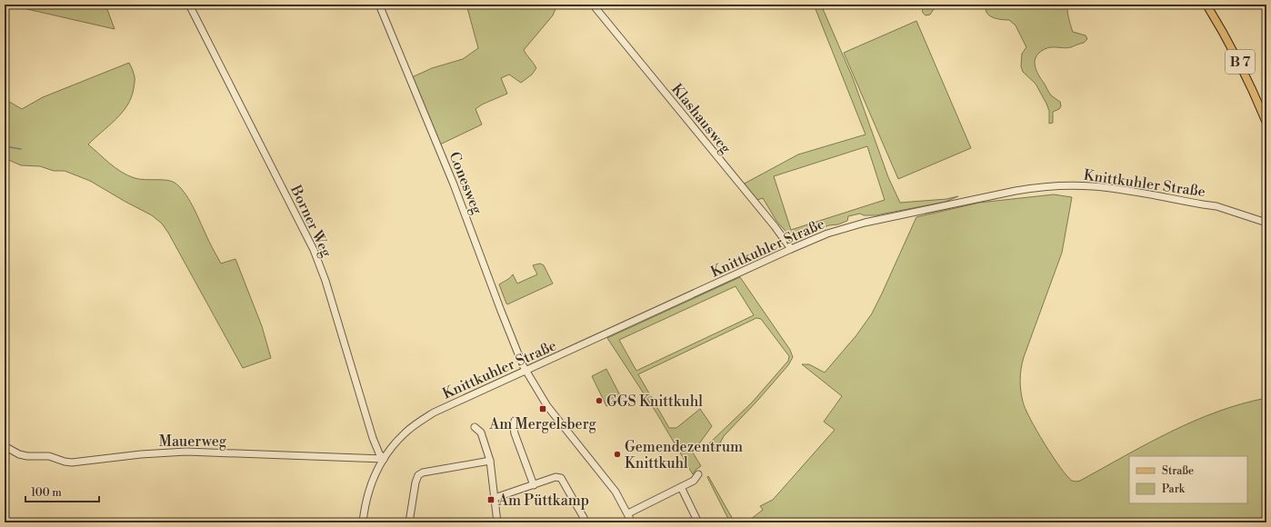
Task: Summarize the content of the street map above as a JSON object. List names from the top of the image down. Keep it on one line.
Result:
{"streets":{"main road":["B 7"],"street":["Klashausweg","Conesweg","Knittkuhler Straße","Borner Weg","Mauerweg"]},"crossings":[["Klashausweg","Knittkuhler Straße"],["Conesweg","Knittkuhler Straße"],["Knittkuhler Straße","Borner Weg"],["Knittkuhler Straße","Mauerweg"],["Borner Weg","Mauerweg"]],"places":{"other":["GGS Knittkuhl","Gemendezentrum Knittkuhl"],"transit":["Am Mergelsberg","Am Püttkamp"]},"legend":["Straße","Park"],"scale_bar":"100 m"}
